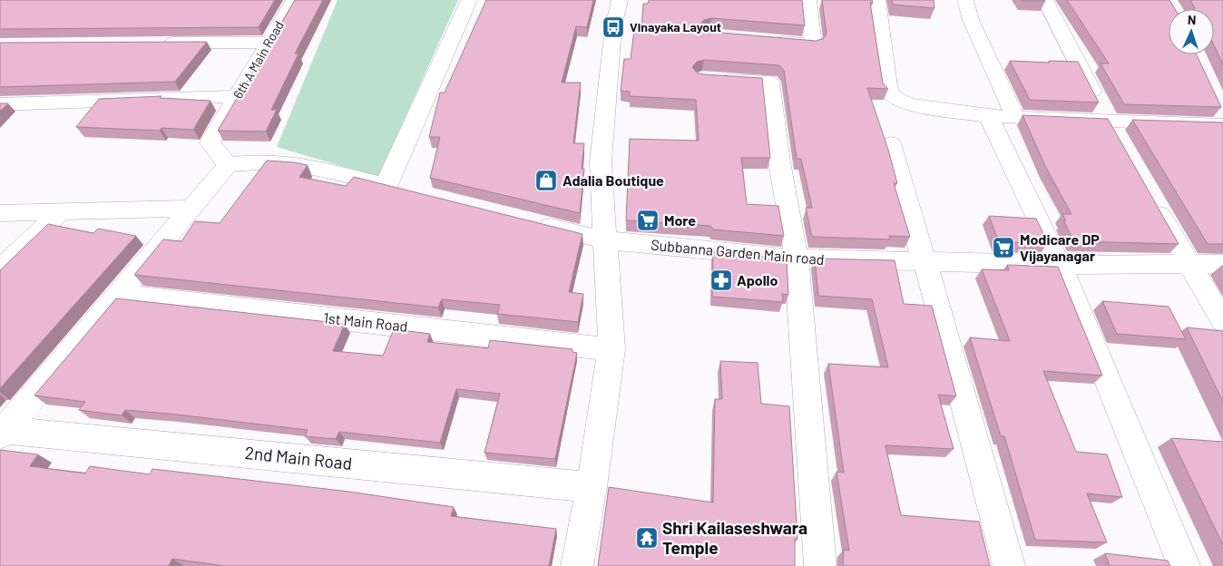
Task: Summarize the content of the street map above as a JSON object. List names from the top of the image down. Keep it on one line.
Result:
{"streets":{"street":["6th A Main Road","Subbanna Garden Main road","1st Main Road","2nd Main Road"]},"places":{"bus stop":["Vinayaka Layout"],"shop":["Adalia Boutique"],"supermarket":["More","Modicare DP Vijayanagar"],"pharmacy":["Apollo"],"temple":["Shri Kailaseshwara Temple"]},"north":"top"}
